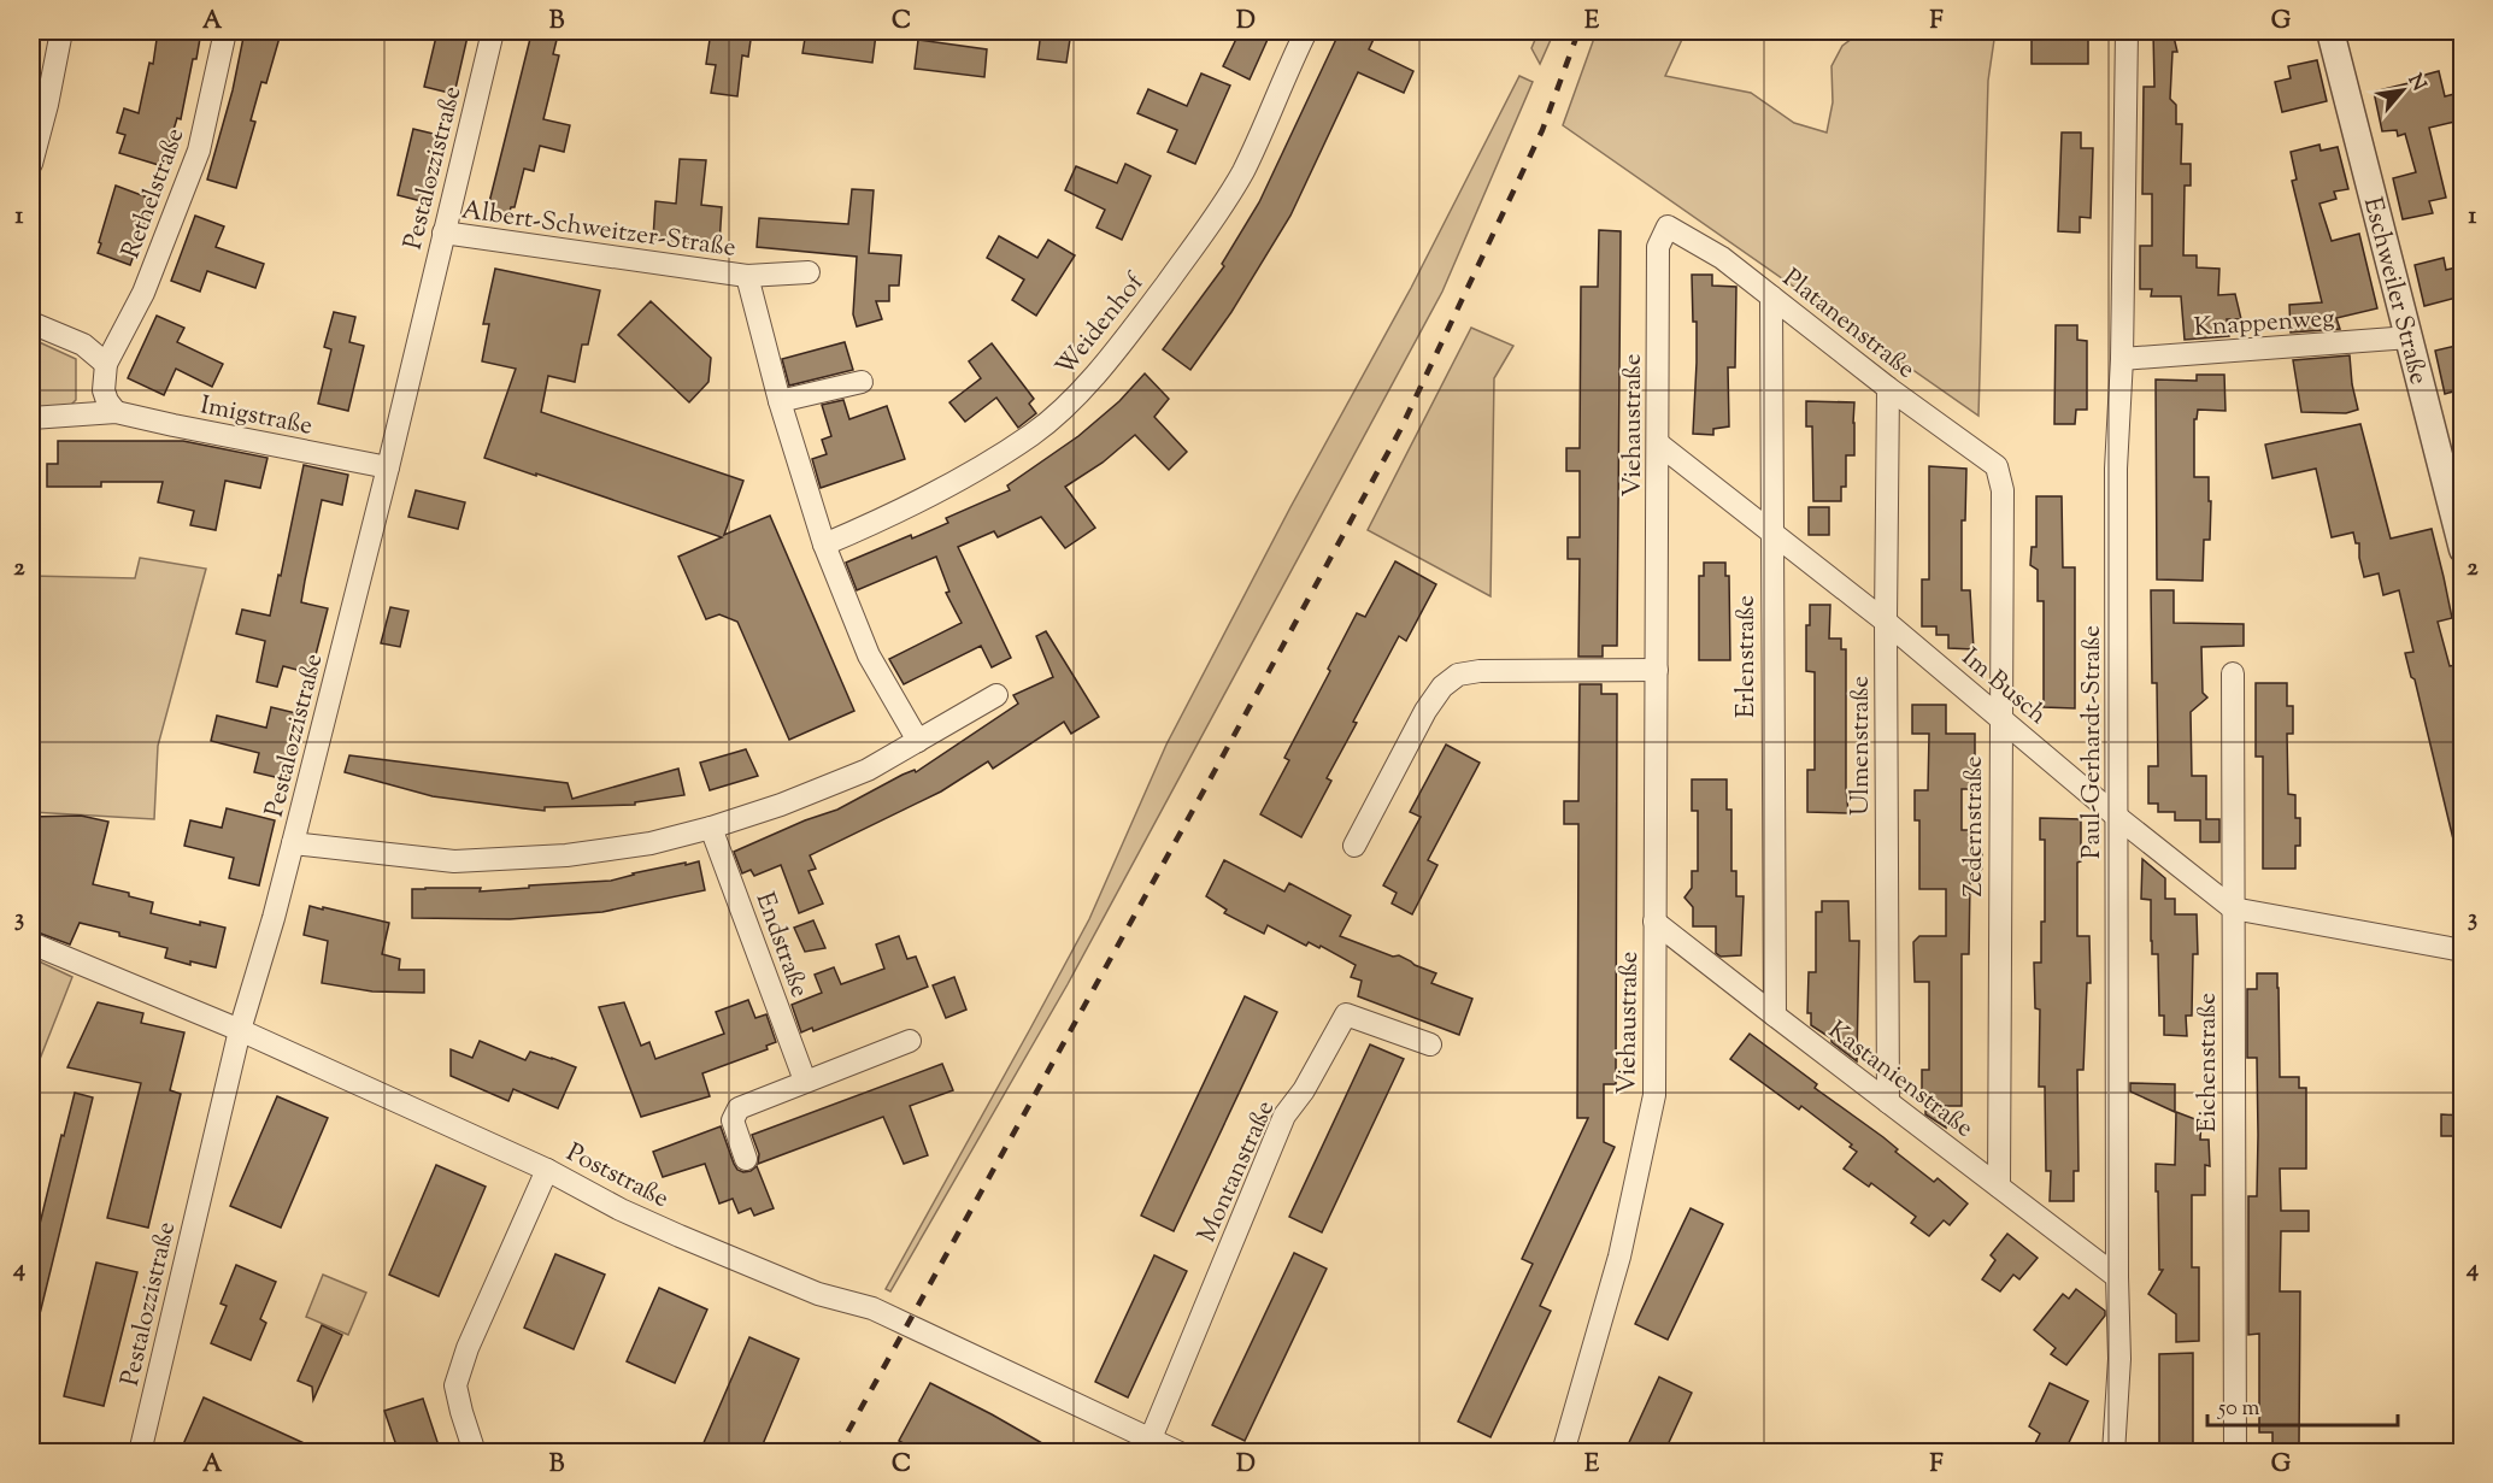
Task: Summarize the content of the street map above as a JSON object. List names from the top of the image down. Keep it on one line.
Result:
{"streets":{"street":["Pestalozzistraße","Rethelstraße","Albert-Schweitzer-Straße","Eschweiler Straße","Knappenweg","Platanenstraße","Weidenhof","Imigstraße","Viehaustraße","Erlenstraße","Im Busch","Paul-Gerhardt-Straße","Ulmenstraße","Zedernstraße","Endstraße","Eichenstraße","Kastanienstraße","Montanstraße","Poststraße"]},"crossings":[["Pestalozzistraße","Albert-Schweitzer-Straße"],["Pestalozzistraße","Imigstraße"],["Pestalozzistraße","Poststraße"],["Albert-Schweitzer-Straße","Weidenhof"],["Eschweiler Straße","Knappenweg"],["Knappenweg","Paul-Gerhardt-Straße"],["Platanenstraße","Viehaustraße"],["Platanenstraße","Erlenstraße"],["Platanenstraße","Ulmenstraße"],["Platanenstraße","Zedernstraße"],["Viehaustraße","Im Busch"],["Viehaustraße","Kastanienstraße"],["Erlenstraße","Im Busch"],["Erlenstraße","Kastanienstraße"],["Im Busch","Paul-Gerhardt-Straße"],["Im Busch","Ulmenstraße"],["Im Busch","Zedernstraße"],["Im Busch","Eichenstraße"],["Paul-Gerhardt-Straße","Kastanienstraße"],["Ulmenstraße","Kastanienstraße"],["Zedernstraße","Kastanienstraße"],["Montanstraße","Poststraße"]],"scale_bar":"50 m","north":"top right","grid":{"columns":["A","B","C","D","E","F","G"],"rows":["1","2","3","4"]}}
